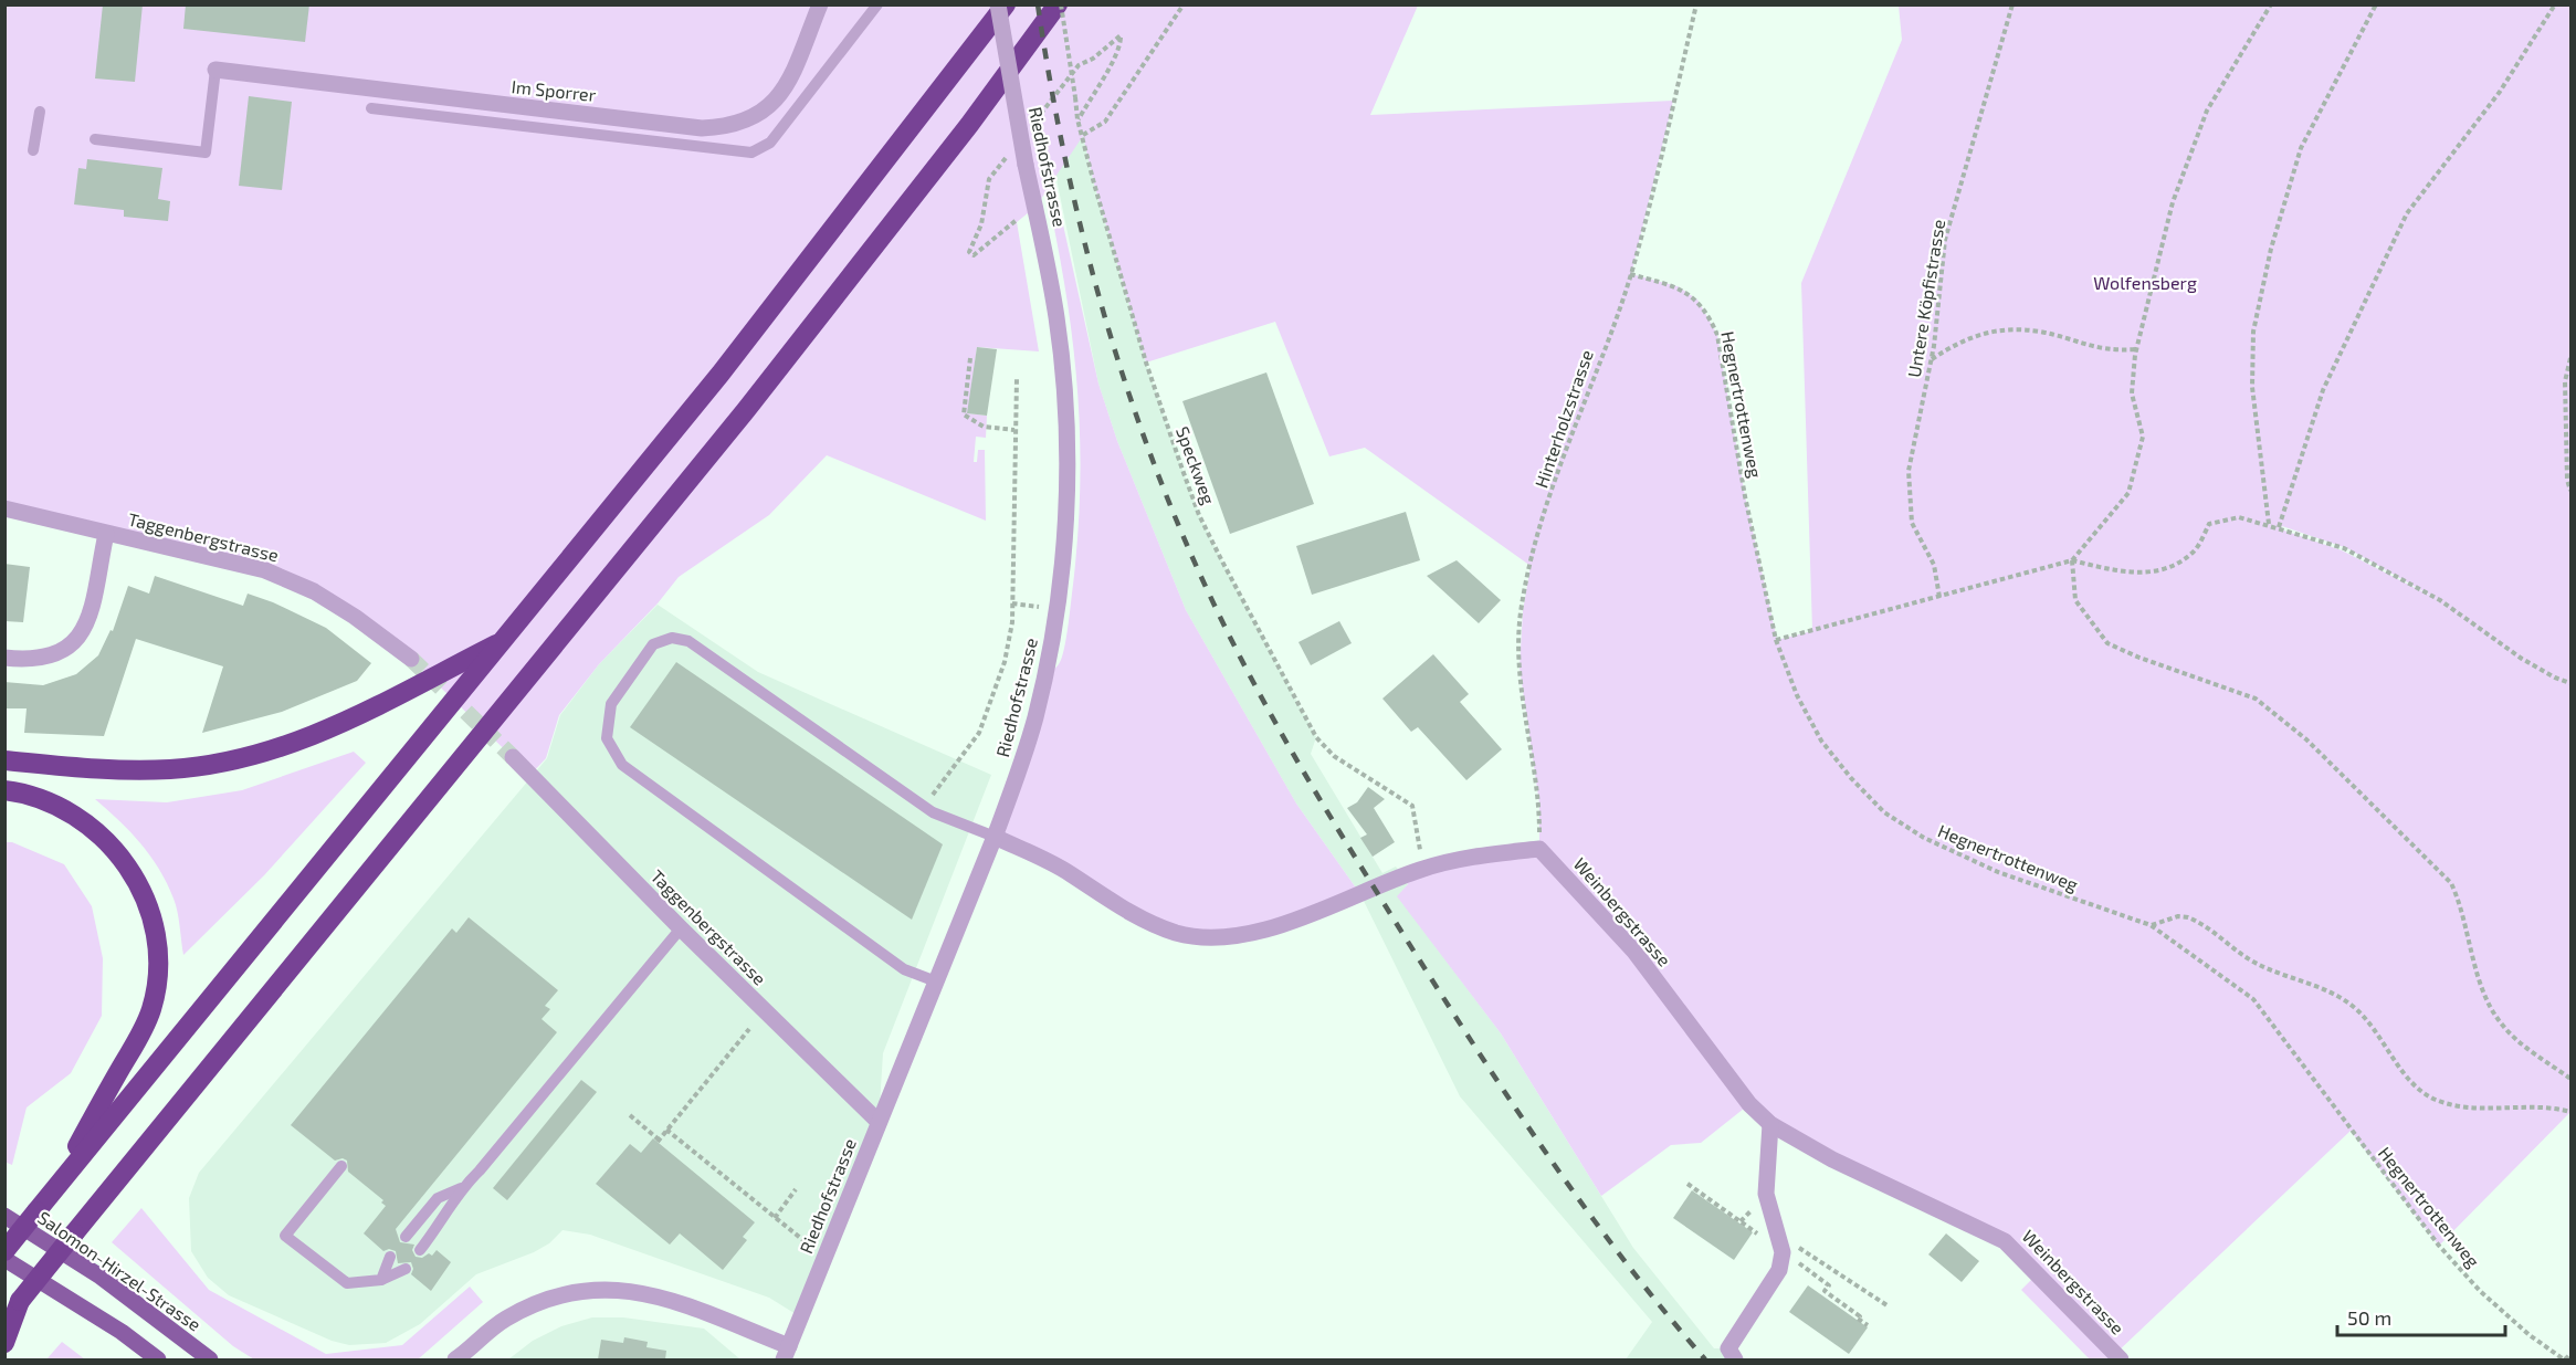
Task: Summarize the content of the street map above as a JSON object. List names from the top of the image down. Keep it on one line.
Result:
{"streets":{"main road":["Salomon-Hirzel-Strasse"],"street":["Im Sporrer","Riedhofstrasse","Taggenbergstrasse","Weinbergstrasse"],"path":["Untere Köpfistrasse","Hegnertrottenweg","Hinterholzstrasse","Speckweg"]},"crossings":[["Riedhofstrasse","Taggenbergstrasse"],["Hegnertrottenweg","Hinterholzstrasse"],["Hinterholzstrasse","Weinbergstrasse"]],"parks":["Wolfensberg"],"scale_bar":"50 m"}
